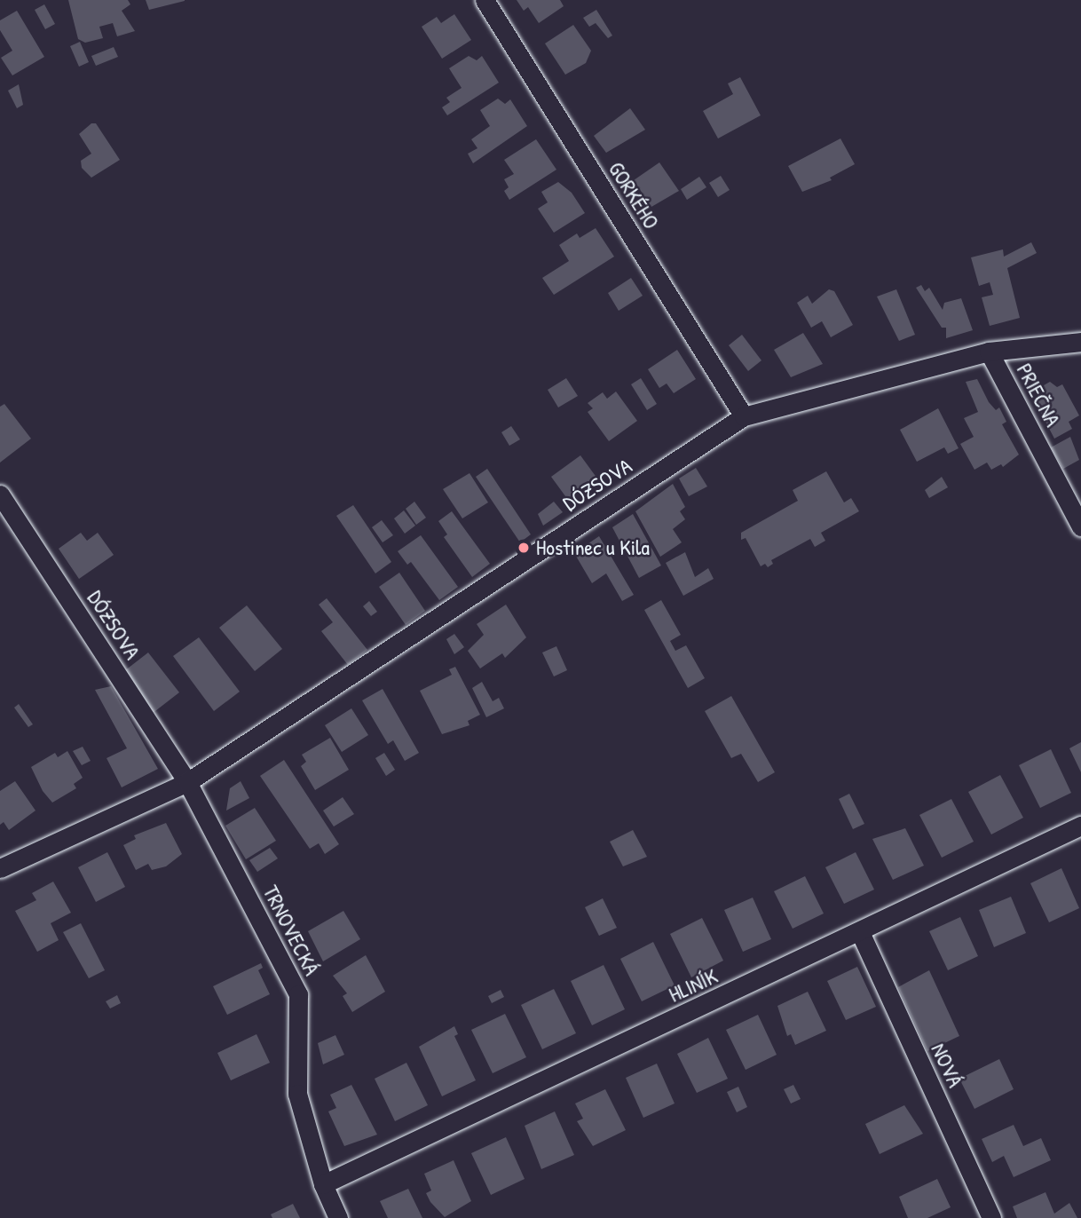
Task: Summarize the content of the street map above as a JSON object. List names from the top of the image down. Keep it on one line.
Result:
{"streets":{"street":["GORKÉHO","PRIEČNA","DÓZSOVA","TRNOVECKÁ","HLINÍK","NOVÁ"]},"crossings":[["GORKÉHO","DÓZSOVA"],["PRIEČNA","DÓZSOVA"],["DÓZSOVA","TRNOVECKÁ"],["TRNOVECKÁ","HLINÍK"],["HLINÍK","NOVÁ"]],"places":["Hostinec u Kila"]}
